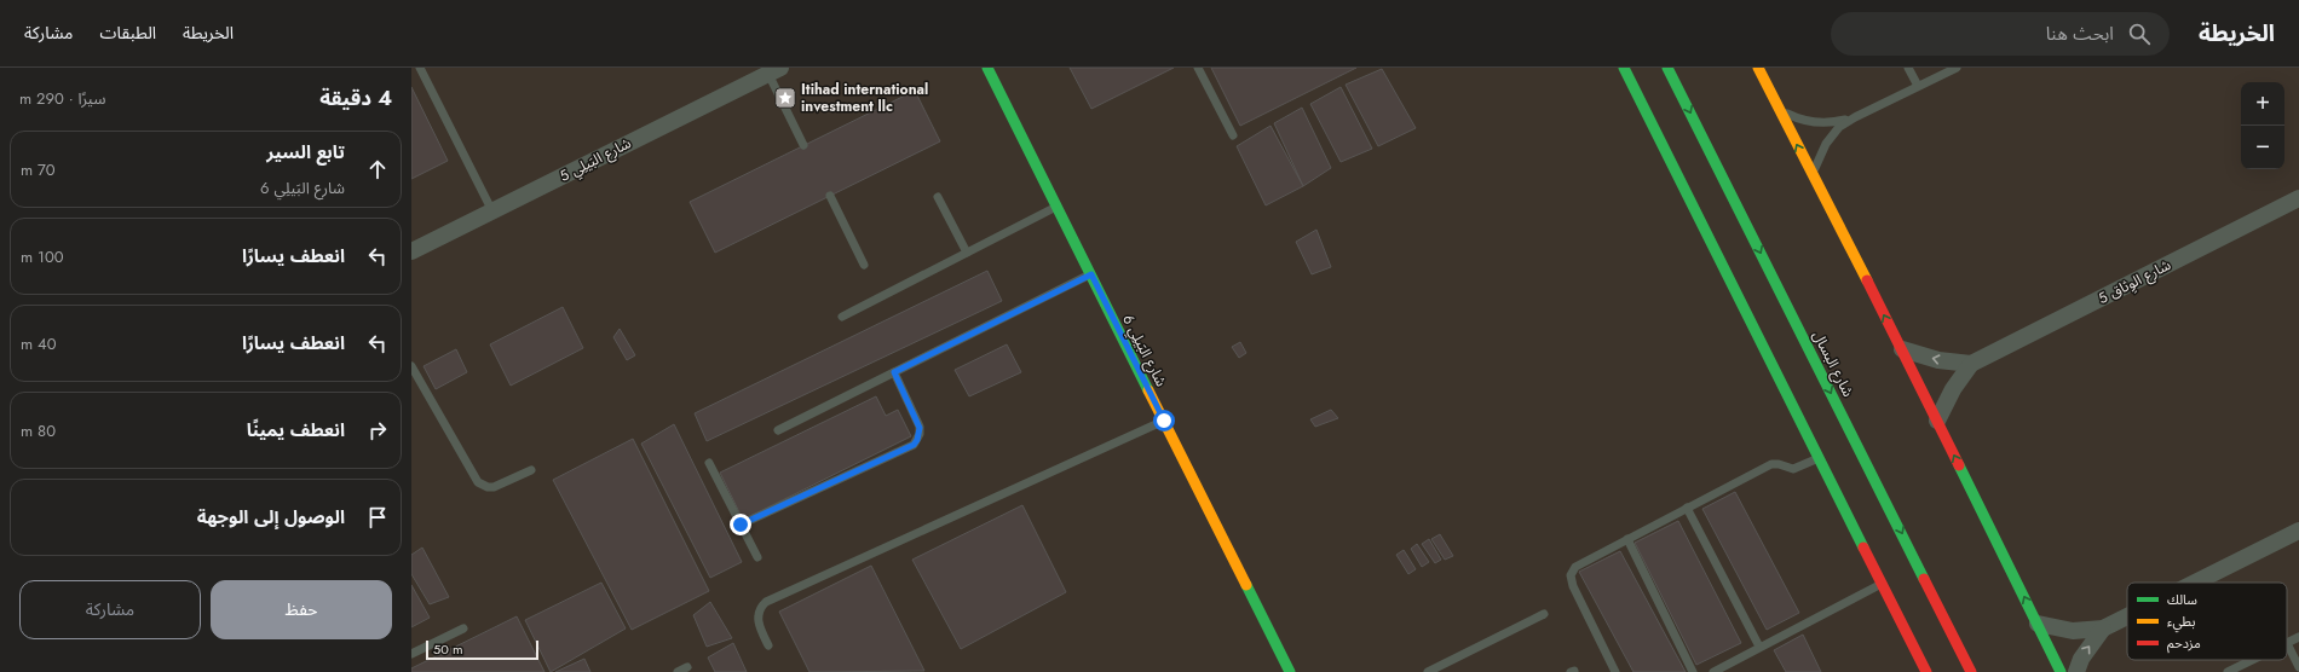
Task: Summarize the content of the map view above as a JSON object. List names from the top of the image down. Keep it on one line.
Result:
{"streets":{"street":["شارع البَيلِي 5","شارع الوِثاق 5","شارع البَيلِي 6","شارع البسال"]},"places":{"place":["Itihad international investment llc"]},"legend":["سالك","بطيء","مزدحم"],"scale_bar":"50 m","page":{"header":"الخريطة","search":"ابحث هنا","nav":["الخريطة","الطبقات","مشاركة"],"heading":["4 دقيقة","سيرًا · 290 m"],"map_buttons":["+","−"],"list":[["تابع السير","شارع البَيلِي 6","70 m"],["انعطف يسارًا","100 m"],["انعطف يسارًا","40 m"],["انعطف يمينًا","80 m"],"الوصول إلى الوجهة"],"buttons":["حفظ","مشاركة"],"scale":"50 m"}}
